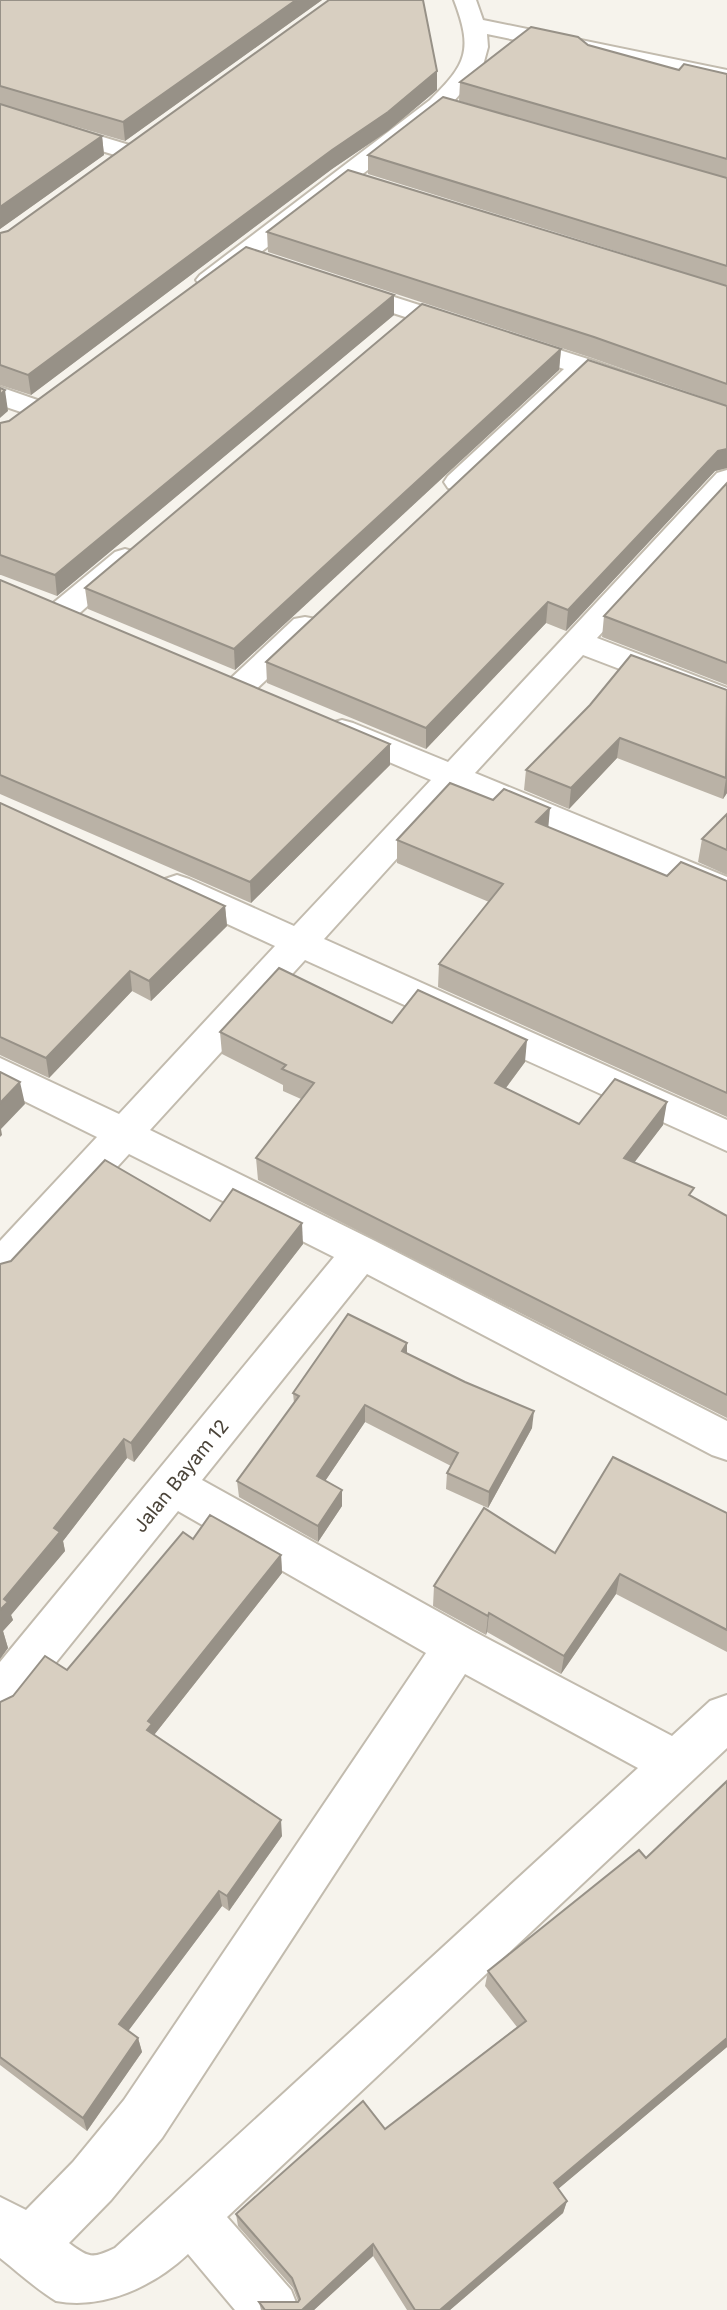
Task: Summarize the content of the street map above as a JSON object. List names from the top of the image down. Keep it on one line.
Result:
{"streets":{"street":["Jalan Bayam 12"]}}
